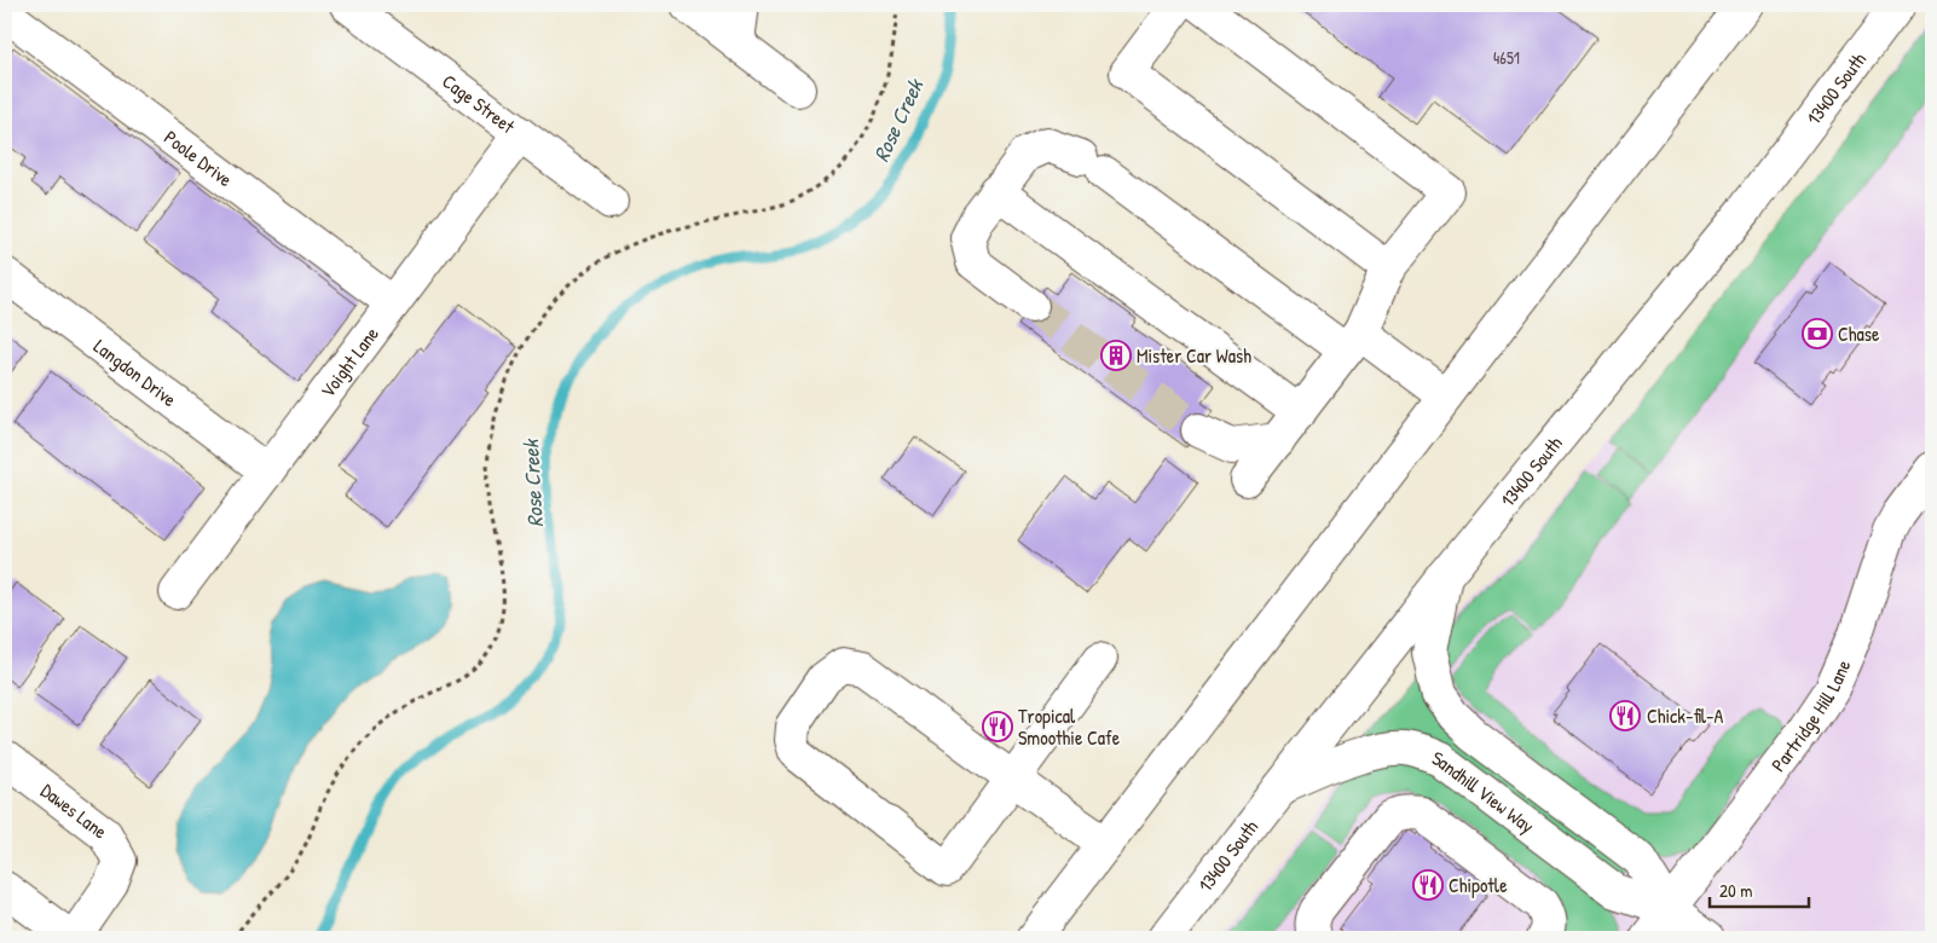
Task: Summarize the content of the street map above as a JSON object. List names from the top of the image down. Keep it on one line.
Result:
{"streets":{"street":["13400 South","Cage Street","Poole Drive","Voight Lane","Langdon Drive","Partridge Hill Lane","Sandhill View Way","Dawes Lane"]},"crossings":[["13400 South","Sandhill View Way"],["Cage Street","Voight Lane"],["Poole Drive","Voight Lane"],["Voight Lane","Langdon Drive"],["Partridge Hill Lane","Sandhill View Way"]],"water":["Rose Creek"],"places":{"bank":["Chase"],"building":["Mister Car Wash"],"restaurant":["Chick-fil-A","Tropical Smoothie Cafe","Chipotle"]},"house_numbers":["4651"],"scale_bar":"20 m"}
